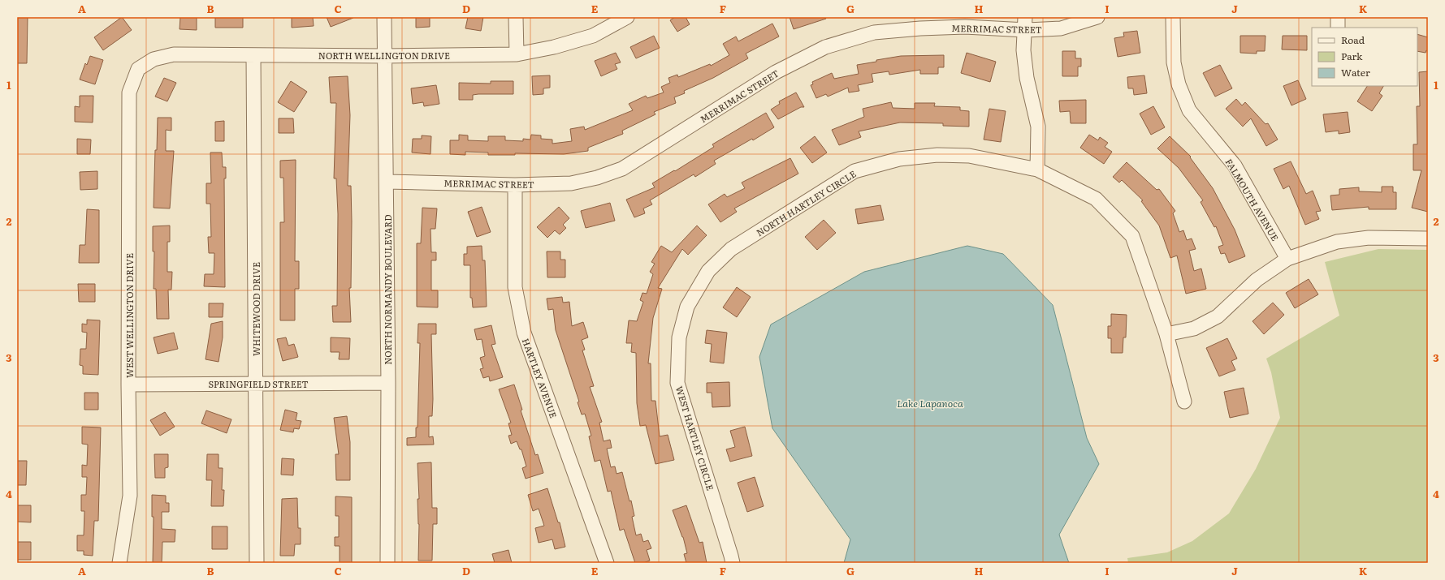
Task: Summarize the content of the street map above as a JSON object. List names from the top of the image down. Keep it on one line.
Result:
{"streets":{"street":["MERRIMAC STREET","NORTH WELLINGTON DRIVE","FALMOUTH AVENUE","NORTH HARTLEY CIRCLE","NORTH NORMANDY BOULEVARD","WHITEWOOD DRIVE","WEST WELLINGTON DRIVE","HARTLEY AVENUE","SPRINGFIELD STREET","WEST HARTLEY CIRCLE"]},"crossings":[["MERRIMAC STREET","NORTH NORMANDY BOULEVARD"],["MERRIMAC STREET","HARTLEY AVENUE"],["NORTH WELLINGTON DRIVE","NORTH NORMANDY BOULEVARD"],["NORTH WELLINGTON DRIVE","WHITEWOOD DRIVE"],["NORTH WELLINGTON DRIVE","WEST WELLINGTON DRIVE"],["NORTH HARTLEY CIRCLE","WEST HARTLEY CIRCLE"],["NORTH NORMANDY BOULEVARD","SPRINGFIELD STREET"],["WHITEWOOD DRIVE","SPRINGFIELD STREET"],["WEST WELLINGTON DRIVE","SPRINGFIELD STREET"]],"water":["Lake Lapanoca"],"legend":["Road","Park","Water"],"grid":{"columns":["A","B","C","D","E","F","G","H","I","J","K"],"rows":["1","2","3","4"]}}
